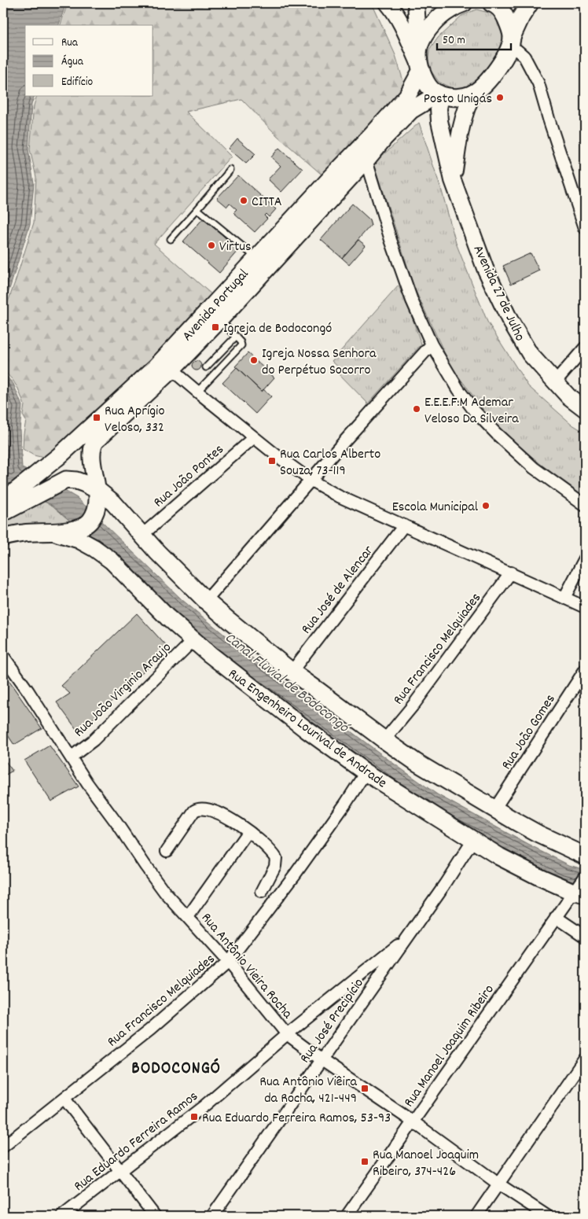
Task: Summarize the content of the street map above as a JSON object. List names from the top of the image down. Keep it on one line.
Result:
{"streets":{"main road":["Avenida 27 de Julho","Avenida Portugal","Rua Engenheiro Lourival de Andrade"],"street":["Rua João Pontes","Rua José de Alencar","Rua Francisco Melquiades","Rua João Virginio Araujo","Rua João Gomes","Rua Antônio Vieira Rocha","Rua José Precipício","Rua Manoel Joaquim Ribeiro","Rua Eduardo Ferreira Ramos"]},"crossings":[["Avenida 27 de Julho","Avenida Portugal"],["Rua Francisco Melquiades","Rua Engenheiro Lourival de Andrade"],["Rua Francisco Melquiades","Rua Antônio Vieira Rocha"],["Rua João Virginio Araujo","Rua Engenheiro Lourival de Andrade"],["Rua João Virginio Araujo","Rua Antônio Vieira Rocha"],["Rua Engenheiro Lourival de Andrade","Rua José Precipício"],["Rua Engenheiro Lourival de Andrade","Rua Manoel Joaquim Ribeiro"],["Rua Antônio Vieira Rocha","Rua José Precipício"],["Rua Antônio Vieira Rocha","Rua Manoel Joaquim Ribeiro"],["Rua Antônio Vieira Rocha","Rua Eduardo Ferreira Ramos"],["Rua José Precipício","Rua Eduardo Ferreira Ramos"]],"districts":["BODOCONGÓ"],"water":["Canal Fluvial de Bodocongó"],"places":{"other":["Posto Unigás","CITTA","Virtus","Igreja Nossa Senhora do Perpétuo Socorro","E.E.E.F.M Ademar Veloso Da Silveira","Escola Municipal"],"transit":["Igreja de Bodocongó","Rua Aprígio Veloso, 332","Rua Carlos Alberto Souza, 73-119","Rua Antônio Viêira da Rocha, 421-449","Rua Eduardo Ferreira Ramos, 53-93","Rua Manoel Joaquim Ribeiro, 374-426"]},"legend":["Rua","Água","Edifício"],"scale_bar":"50 m"}
